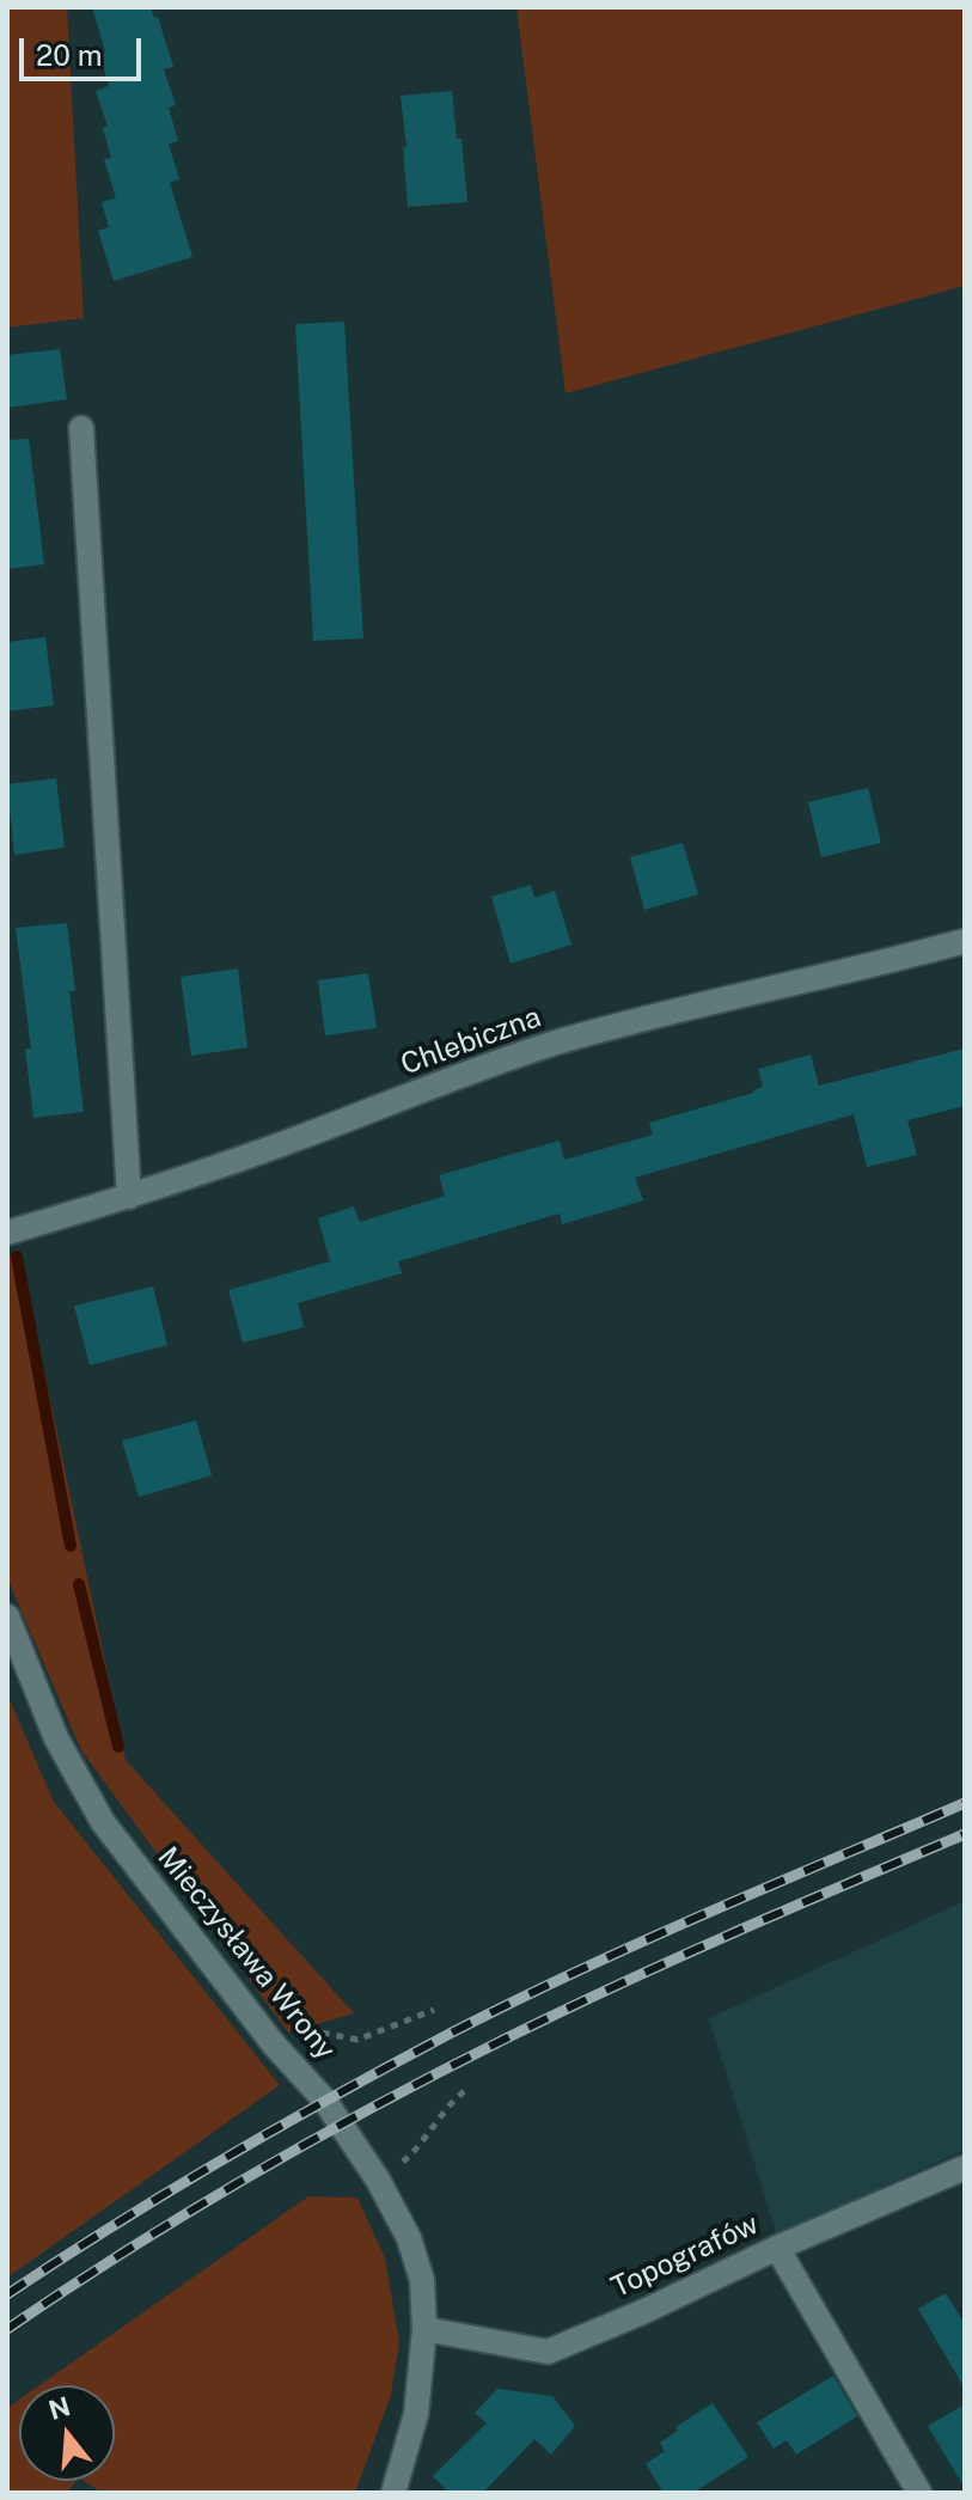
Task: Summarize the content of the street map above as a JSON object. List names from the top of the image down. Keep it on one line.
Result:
{"streets":{"street":["Chlebiczna","Mieczysława Wrony","Topografów"]},"crossings":[["Mieczysława Wrony","Topografów"]],"scale_bar":"20 m","north":"top"}
